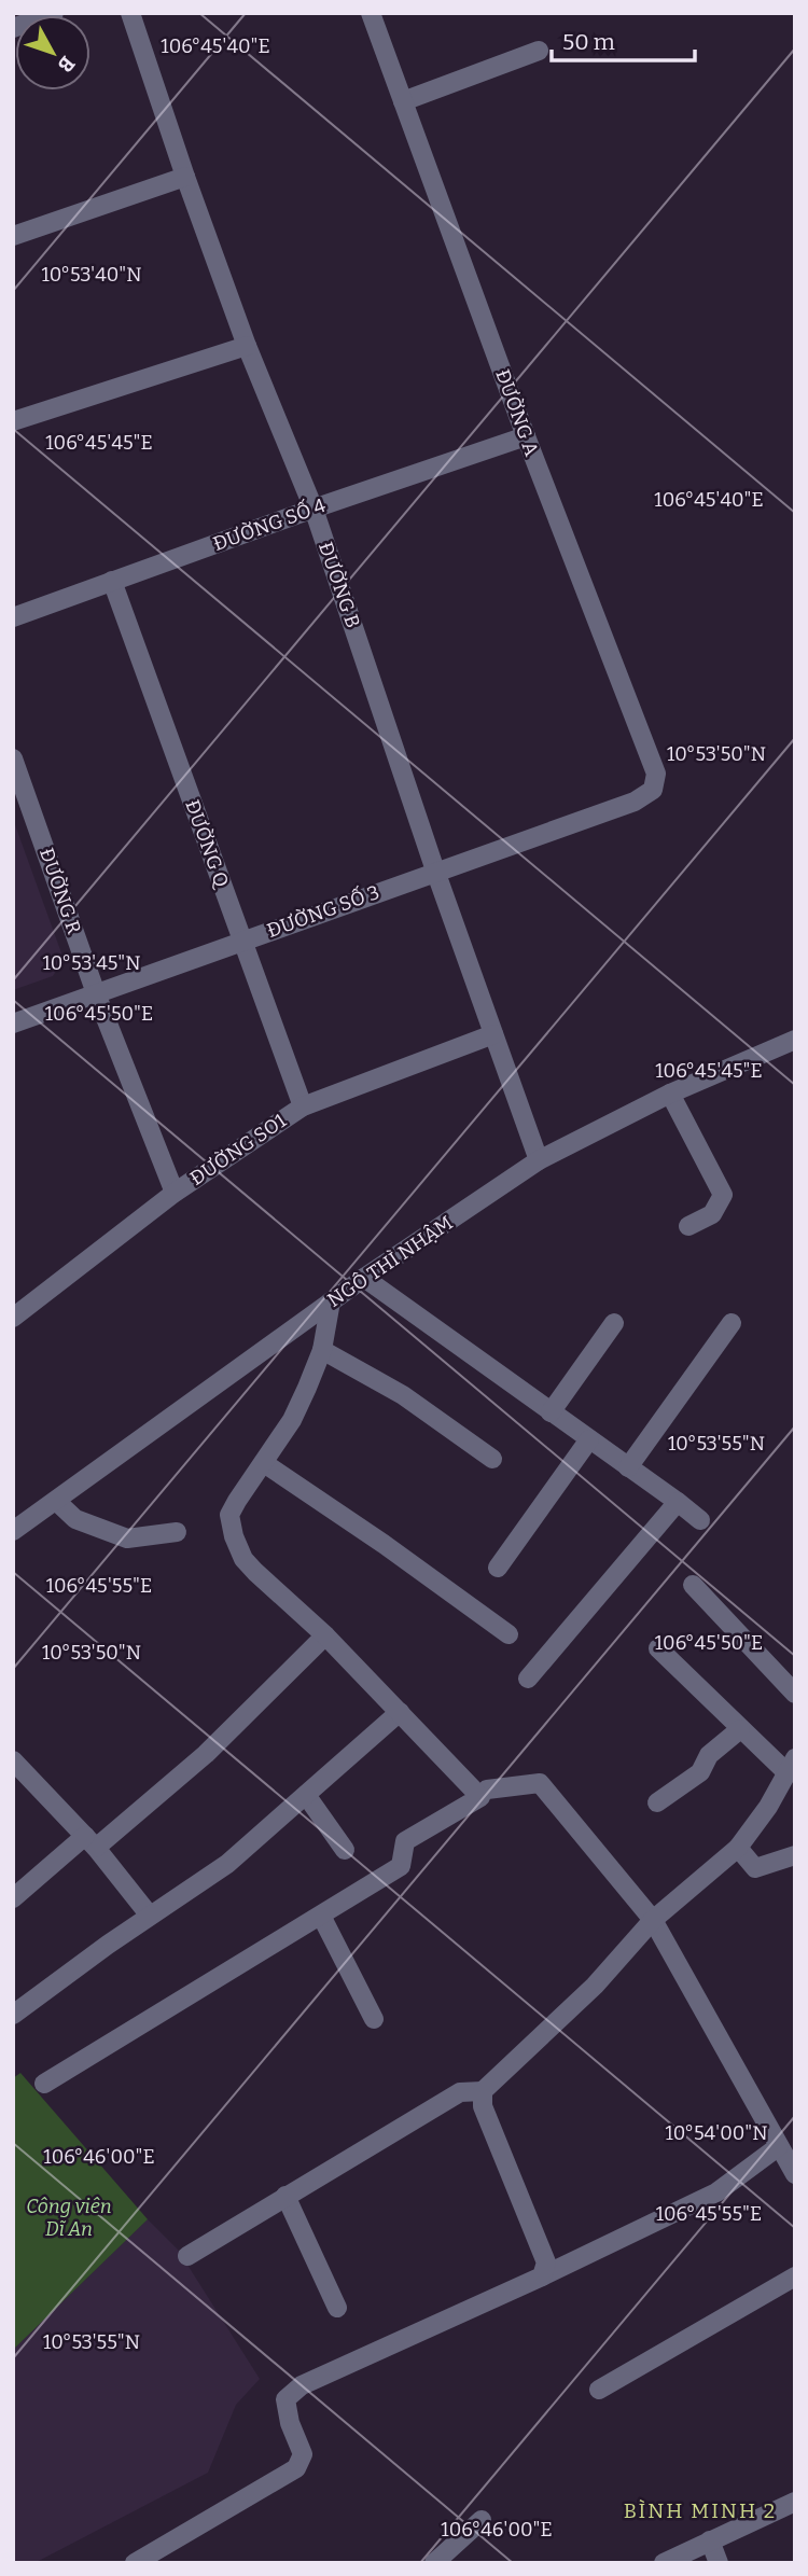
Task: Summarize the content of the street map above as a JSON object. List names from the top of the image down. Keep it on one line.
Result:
{"streets":{"street":["ĐƯỜNG A","ĐƯỜNG SỐ 4","ĐƯỜNG B","ĐƯỜNG Q","ĐƯỜNG R","ĐƯỜNG SỐ 3","ĐƯỜNG SO1","NGÔ THÌ NHẬM"]},"crossings":[["ĐƯỜNG A","ĐƯỜNG SỐ 4"],["ĐƯỜNG A","ĐƯỜNG SỐ 3"],["ĐƯỜNG SỐ 4","ĐƯỜNG B"],["ĐƯỜNG SỐ 4","ĐƯỜNG Q"],["ĐƯỜNG B","ĐƯỜNG SỐ 3"],["ĐƯỜNG B","ĐƯỜNG SO1"],["ĐƯỜNG B","NGÔ THÌ NHẬM"],["ĐƯỜNG Q","ĐƯỜNG SỐ 3"],["ĐƯỜNG Q","ĐƯỜNG SO1"],["ĐƯỜNG R","ĐƯỜNG SỐ 3"],["ĐƯỜNG R","ĐƯỜNG SO1"]],"districts":["BÌNH MINH 2"],"parks":["Công viên Dĩ An"],"scale_bar":"50 m","north":"bottom right","coordinates":["106°45'40\"E","10°53'40\"N","106°45'45\"E","10°53'50\"N","10°53'45\"N","106°45'50\"E","10°53'55\"N","106°45'55\"E","10°54'00\"N","106°46'00\"E"]}
